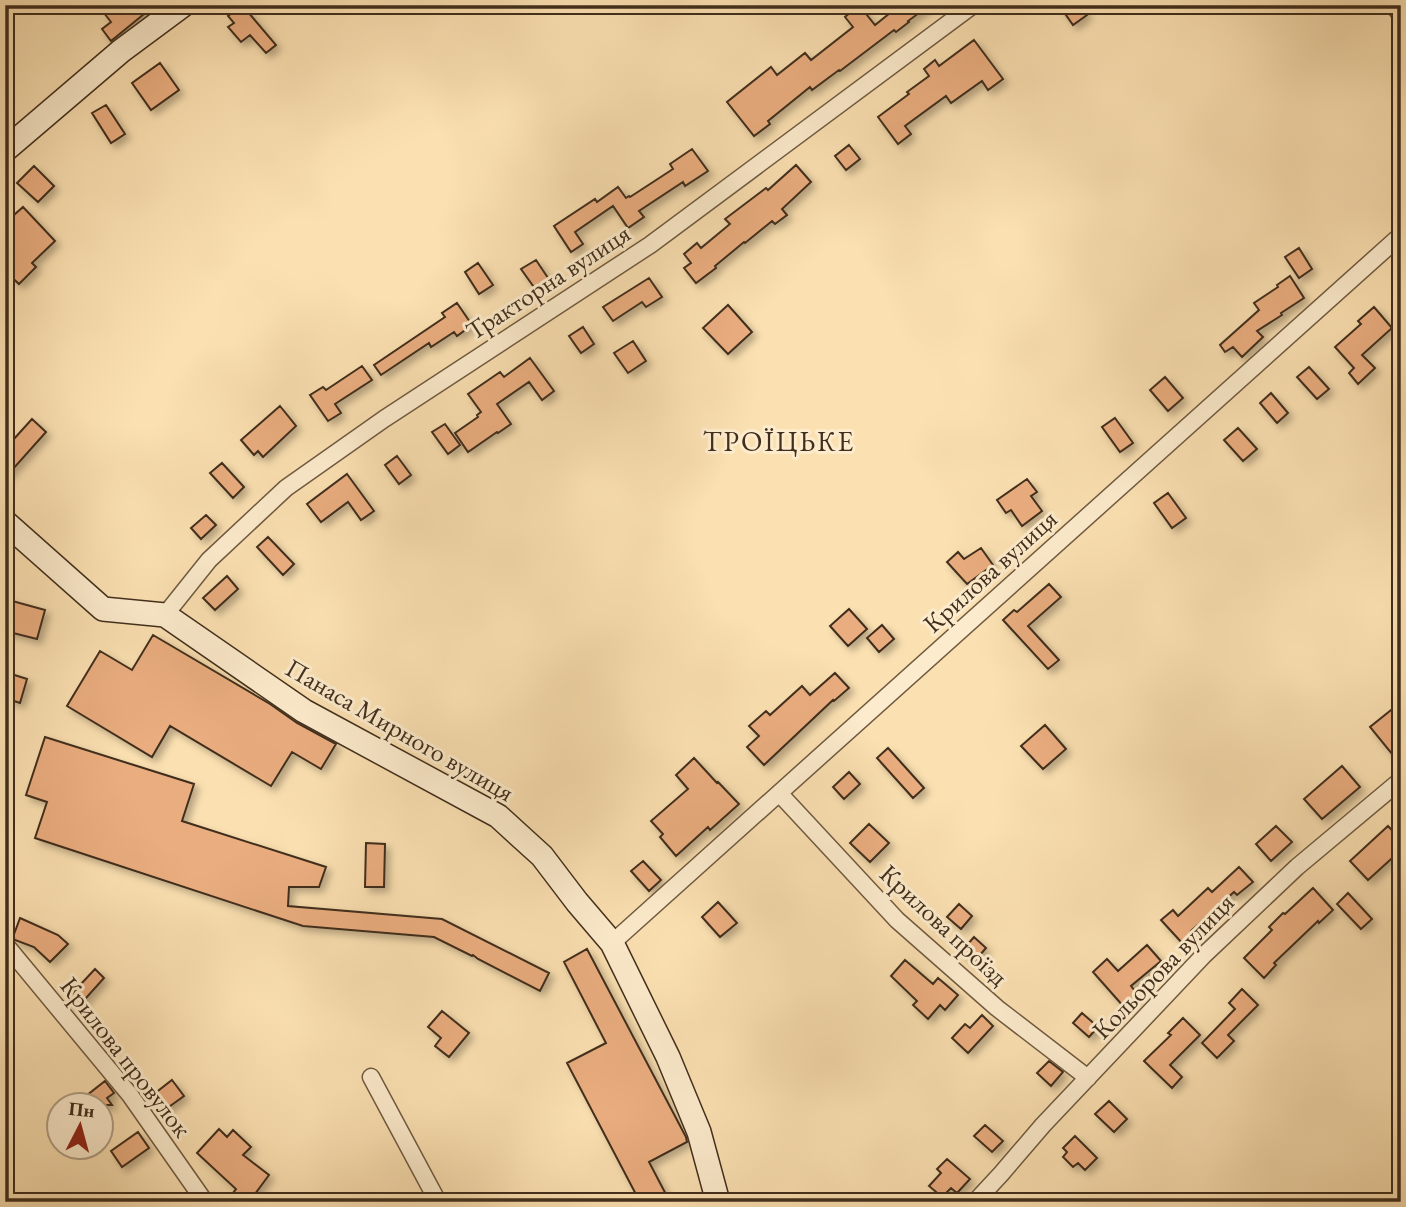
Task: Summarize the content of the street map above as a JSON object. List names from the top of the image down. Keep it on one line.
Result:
{"streets":{"street":["Тракторна вулиця","Крилова вулиця","Панаса Мирного вулиця","Крилова проїзд","Кольорова вулиця","Крилова провулок"]},"crossings":[["Тракторна вулиця","Панаса Мирного вулиця"],["Крилова вулиця","Панаса Мирного вулиця"],["Крилова вулиця","Крилова проїзд"],["Крилова проїзд","Кольорова вулиця"]],"districts":["ТРОЇЦЬКЕ"],"north":"top"}
